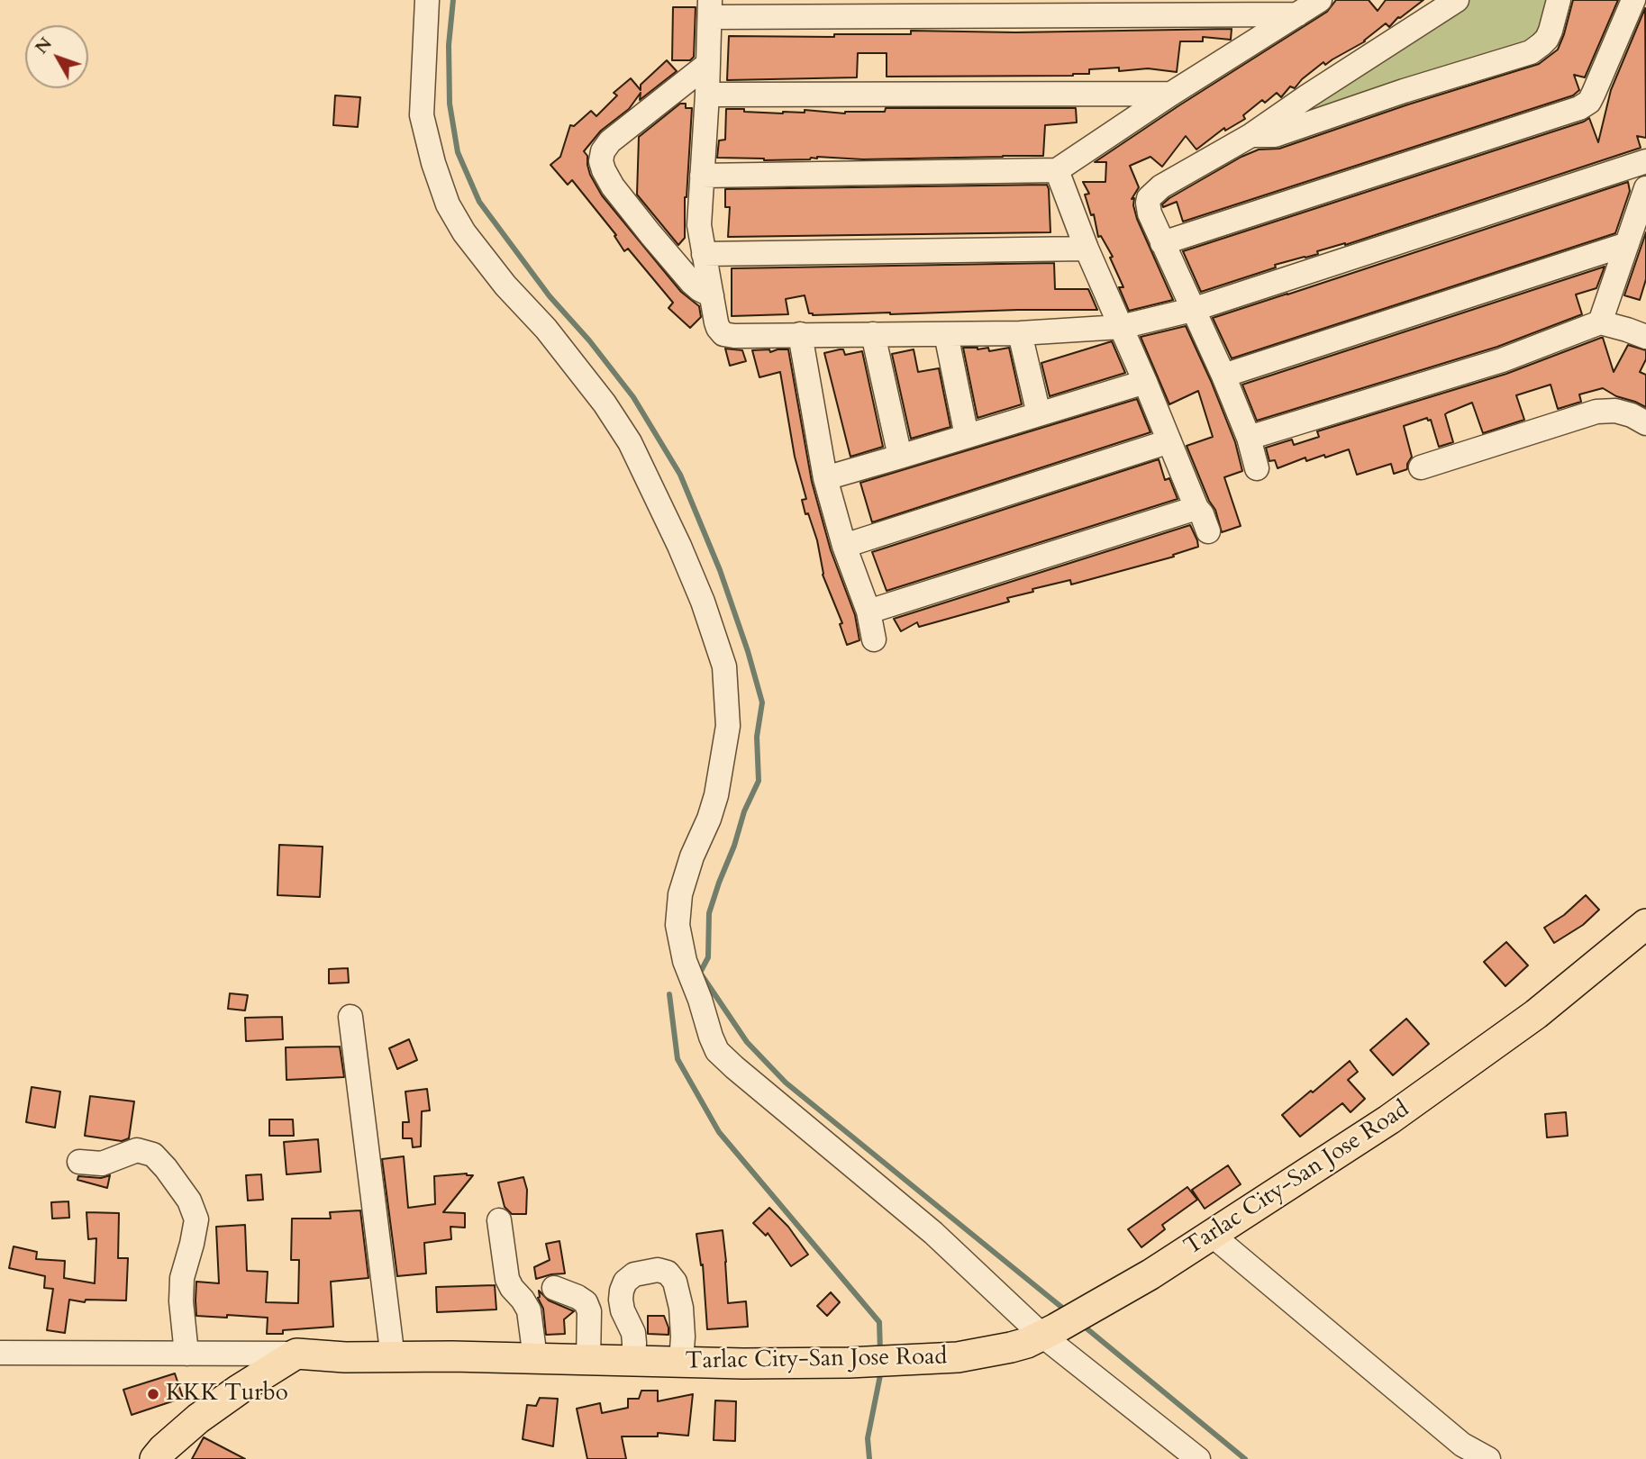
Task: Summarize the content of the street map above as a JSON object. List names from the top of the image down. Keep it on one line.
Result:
{"streets":{"main road":["Tarlac City-San Jose Road"]},"places":["KKK Turbo"],"north":"top left"}
